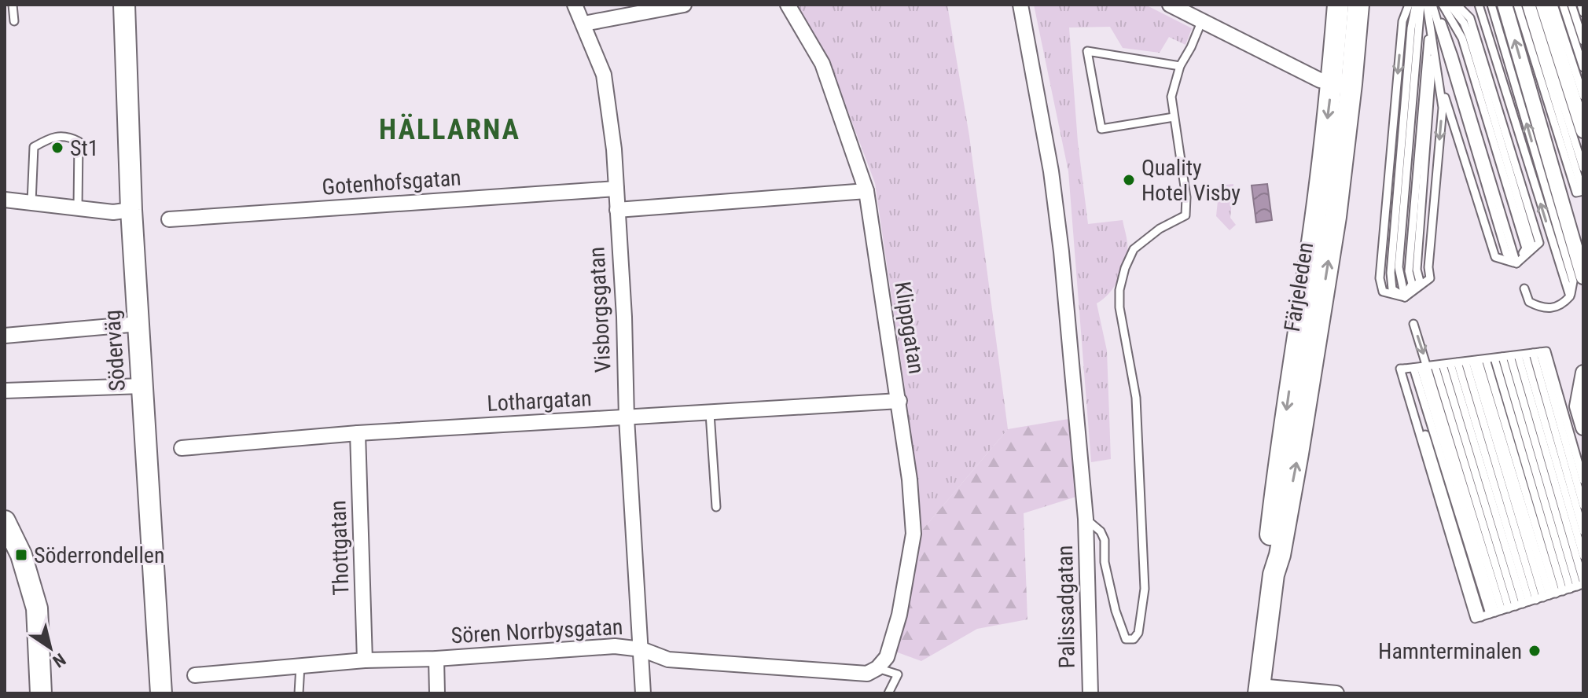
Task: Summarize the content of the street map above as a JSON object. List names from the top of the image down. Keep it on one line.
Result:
{"streets":{"street":["Gotenhofsgatan","Färjeleden","Visborgsgatan","Klippgatan","Söderväg","Lothargatan","Thottgatan","Palissadgatan","Sören Norrbysgatan"]},"crossings":[["Gotenhofsgatan","Visborgsgatan"],["Visborgsgatan","Lothargatan"],["Visborgsgatan","Sören Norrbysgatan"],["Klippgatan","Lothargatan"],["Klippgatan","Sören Norrbysgatan"],["Lothargatan","Thottgatan"],["Thottgatan","Sören Norrbysgatan"]],"districts":["HÄLLARNA"],"places":{"other":["St1","Quality Hotel Visby","Hamnterminalen"],"transit":["Söderrondellen"]},"north":"bottom right"}
